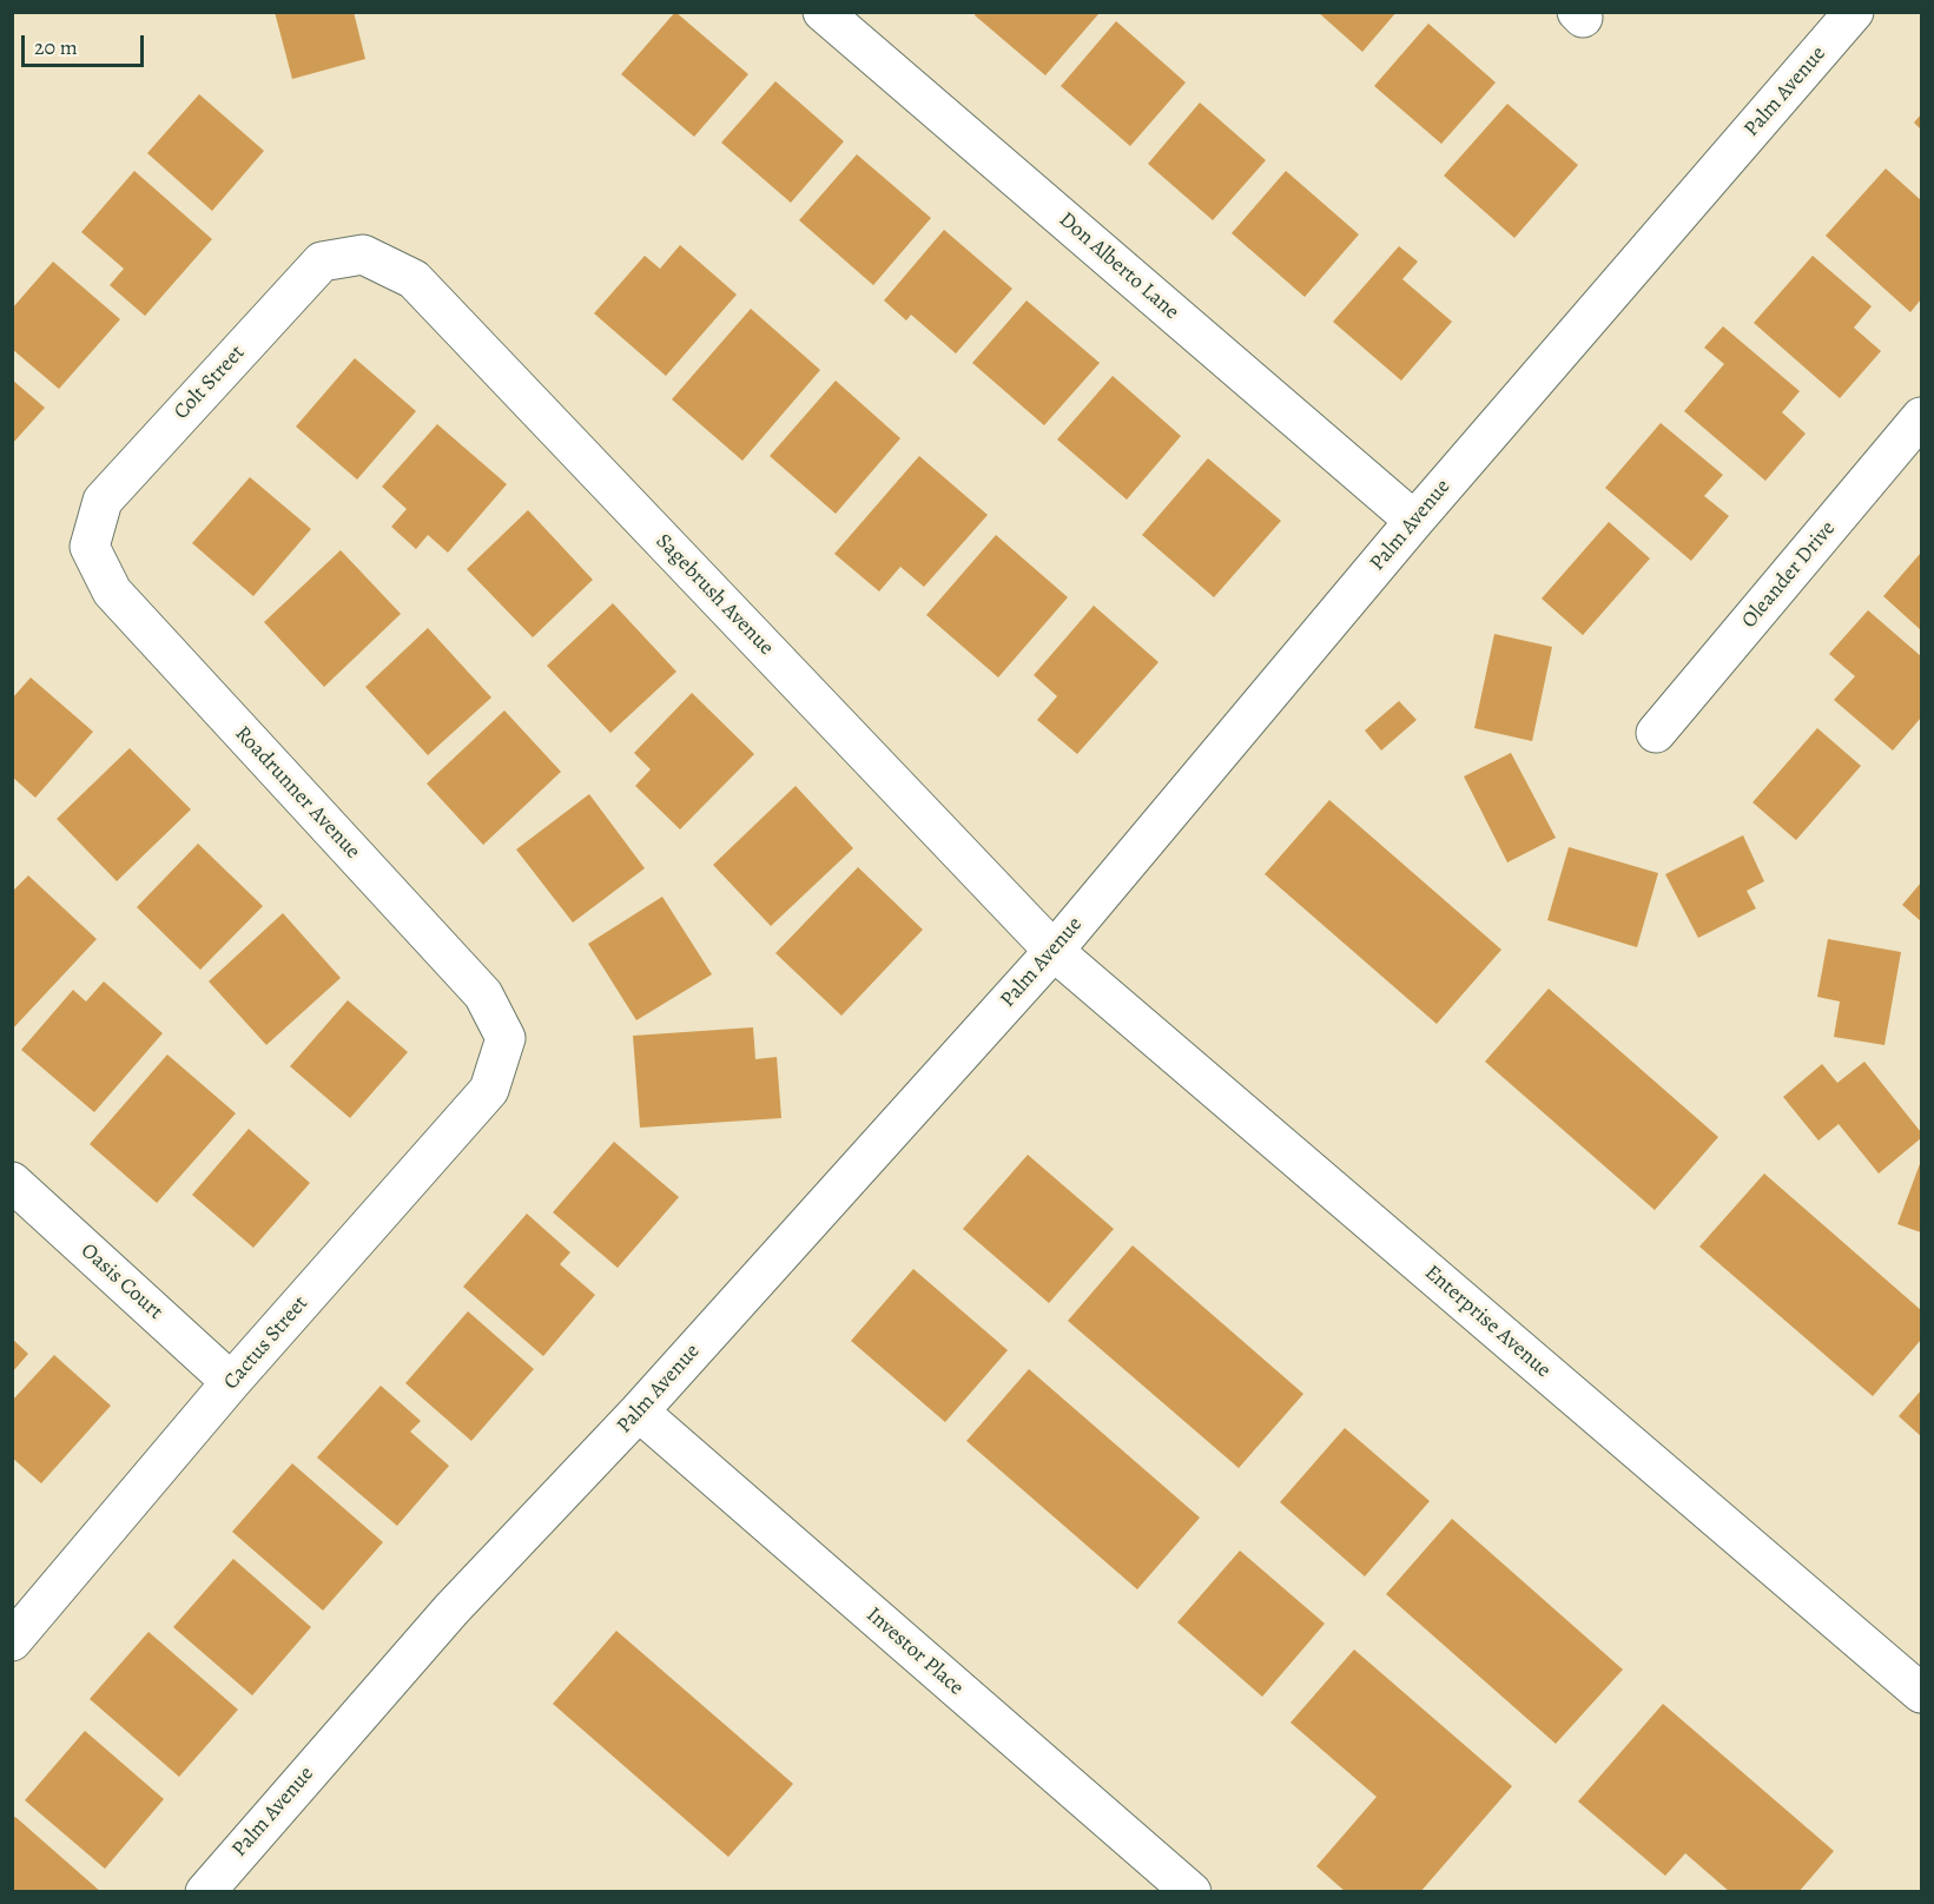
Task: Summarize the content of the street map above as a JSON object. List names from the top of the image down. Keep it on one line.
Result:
{"streets":{"street":["Palm Avenue","Don Alberto Lane","Colt Street","Oleander Drive","Sagebrush Avenue","Roadrunner Avenue","Oasis Court","Enterprise Avenue","Cactus Street","Investor Place"]},"crossings":[["Palm Avenue","Don Alberto Lane"],["Palm Avenue","Sagebrush Avenue"],["Palm Avenue","Enterprise Avenue"],["Palm Avenue","Investor Place"],["Colt Street","Sagebrush Avenue"],["Colt Street","Roadrunner Avenue"],["Sagebrush Avenue","Enterprise Avenue"],["Roadrunner Avenue","Cactus Street"],["Oasis Court","Cactus Street"]],"scale_bar":"20 m"}
